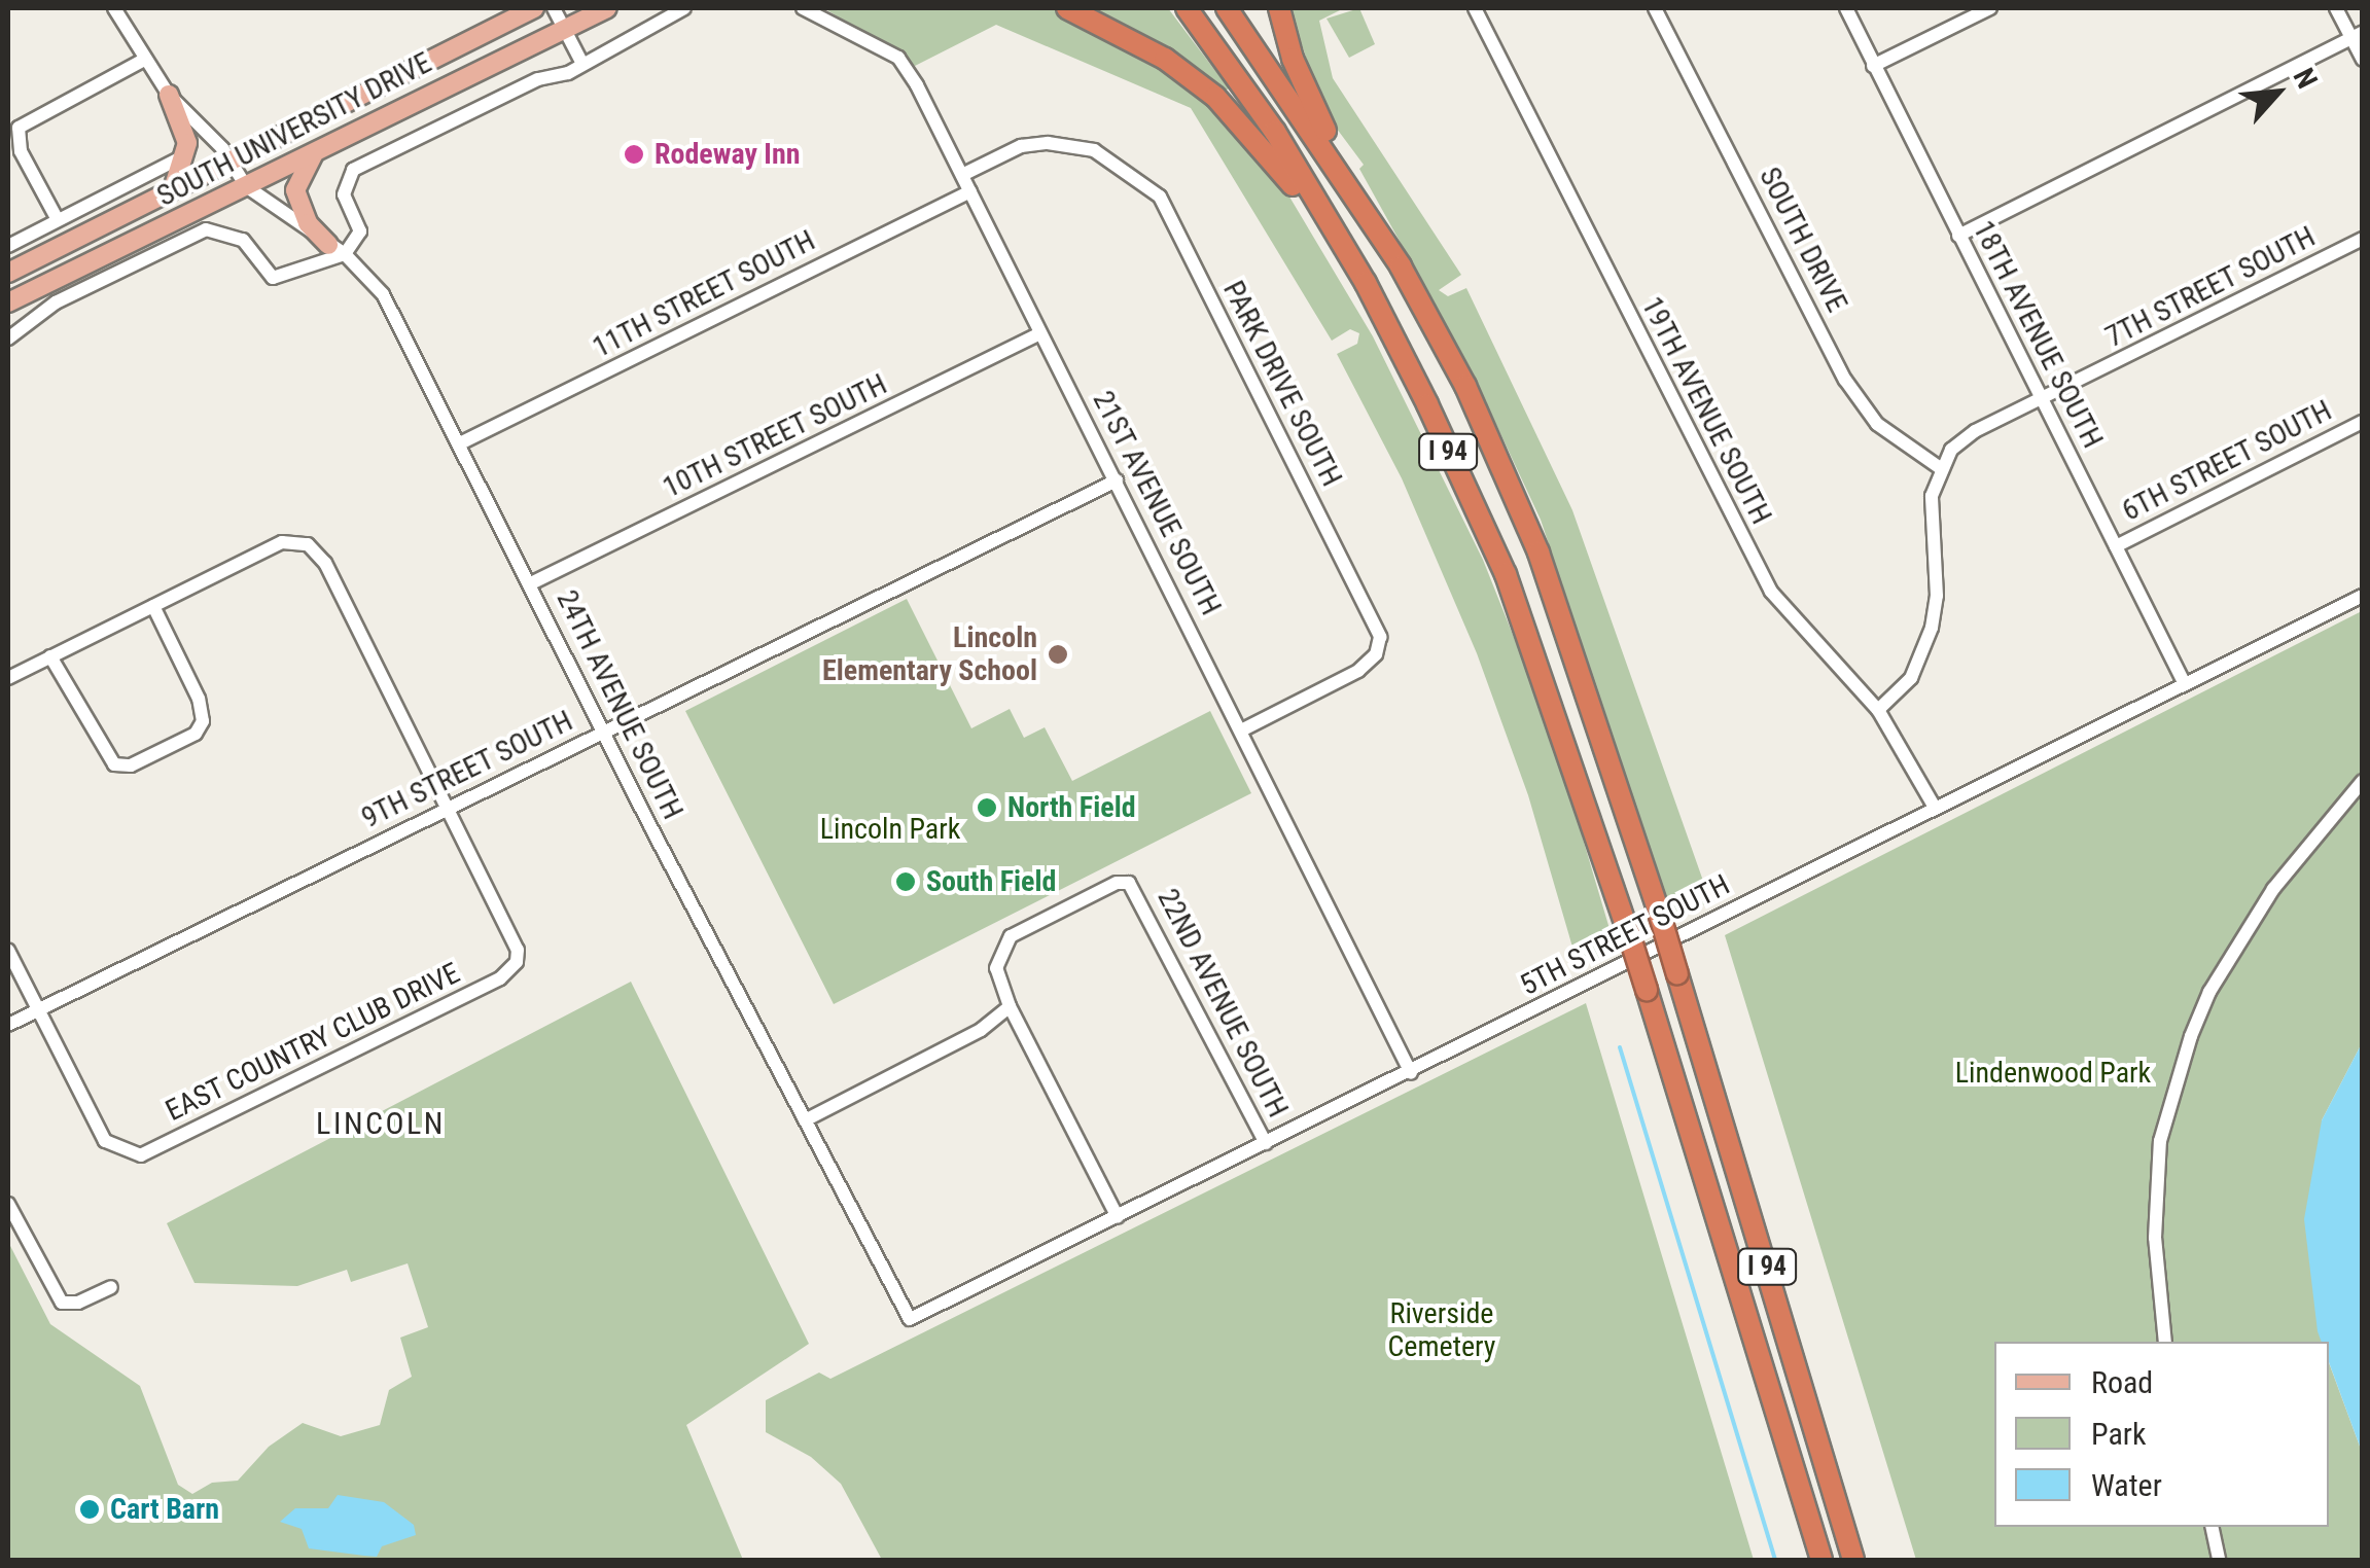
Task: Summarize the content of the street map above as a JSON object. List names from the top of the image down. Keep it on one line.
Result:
{"streets":{"highway":["I 94"],"main road":["SOUTH UNIVERSITY DRIVE"],"street":["SOUTH DRIVE","7TH STREET SOUTH","11TH STREET SOUTH","18TH AVENUE SOUTH","PARK DRIVE SOUTH","19TH AVENUE SOUTH","10TH STREET SOUTH","6TH STREET SOUTH","21ST AVENUE SOUTH","24TH AVENUE SOUTH","9TH STREET SOUTH","5TH STREET SOUTH","22ND AVENUE SOUTH","EAST COUNTRY CLUB DRIVE"]},"crossings":[["SOUTH UNIVERSITY DRIVE","24TH AVENUE SOUTH"],["SOUTH DRIVE","7TH STREET SOUTH"],["7TH STREET SOUTH","18TH AVENUE SOUTH"],["11TH STREET SOUTH","21ST AVENUE SOUTH"],["11TH STREET SOUTH","24TH AVENUE SOUTH"],["18TH AVENUE SOUTH","6TH STREET SOUTH"],["18TH AVENUE SOUTH","5TH STREET SOUTH"],["PARK DRIVE SOUTH","21ST AVENUE SOUTH"],["19TH AVENUE SOUTH","5TH STREET SOUTH"],["10TH STREET SOUTH","21ST AVENUE SOUTH"],["10TH STREET SOUTH","24TH AVENUE SOUTH"],["21ST AVENUE SOUTH","9TH STREET SOUTH"],["21ST AVENUE SOUTH","5TH STREET SOUTH"],["24TH AVENUE SOUTH","9TH STREET SOUTH"],["24TH AVENUE SOUTH","5TH STREET SOUTH"],["9TH STREET SOUTH","EAST COUNTRY CLUB DRIVE"],["5TH STREET SOUTH","22ND AVENUE SOUTH"]],"districts":["LINCOLN"],"parks":["Lincoln Park","Lindenwood Park","Riverside Cemetery"],"places":["Rodeway Inn","Lincoln Elementary School","North Field","South Field","Cart Barn"],"legend":["Road","Park","Water"],"north":"top right"}
